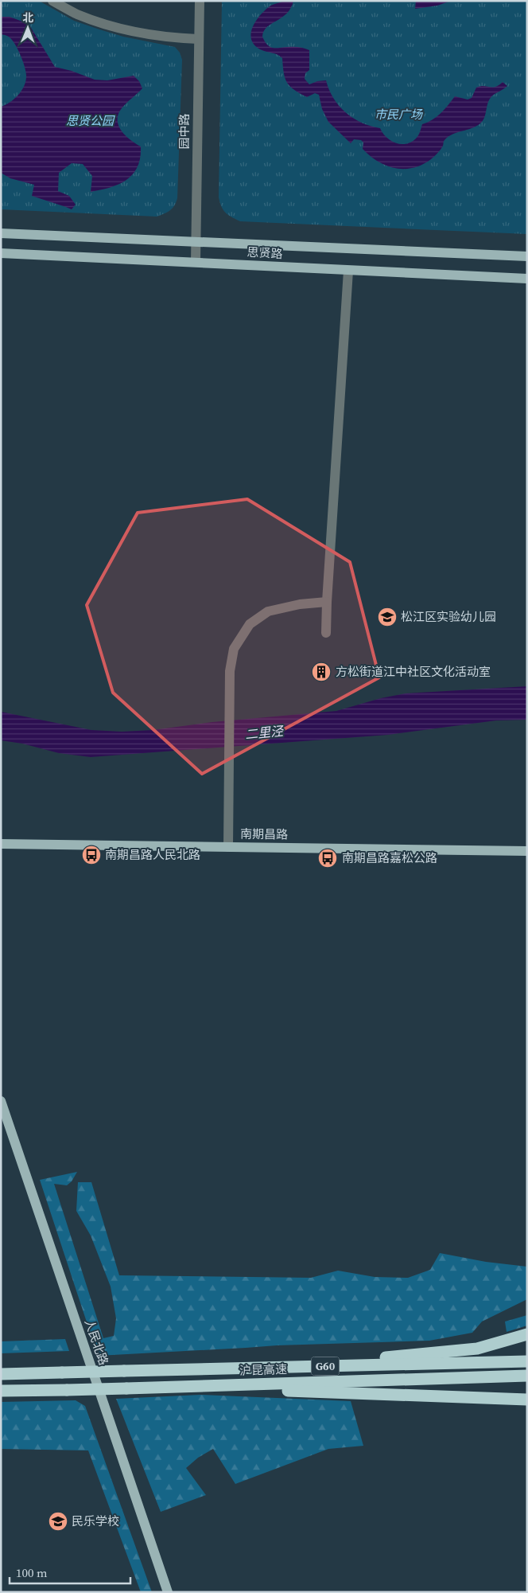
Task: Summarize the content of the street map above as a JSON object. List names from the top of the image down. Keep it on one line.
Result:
{"streets":{"highway":["G60","沪昆高速"],"main road":["思贤路","南期昌路","人民北路"],"street":["园中路"]},"crossings":[["园中路","思贤路"]],"water":["二里泾"],"parks":["市民广场","思贤公园"],"places":{"school or university":["松江区实验幼儿园","民乐学校"],"building":["方松街道江中社区文化活动室"],"bus stop":["南期昌路人民北路","南期昌路嘉松公路"]},"scale_bar":"100 m","north":"top"}
